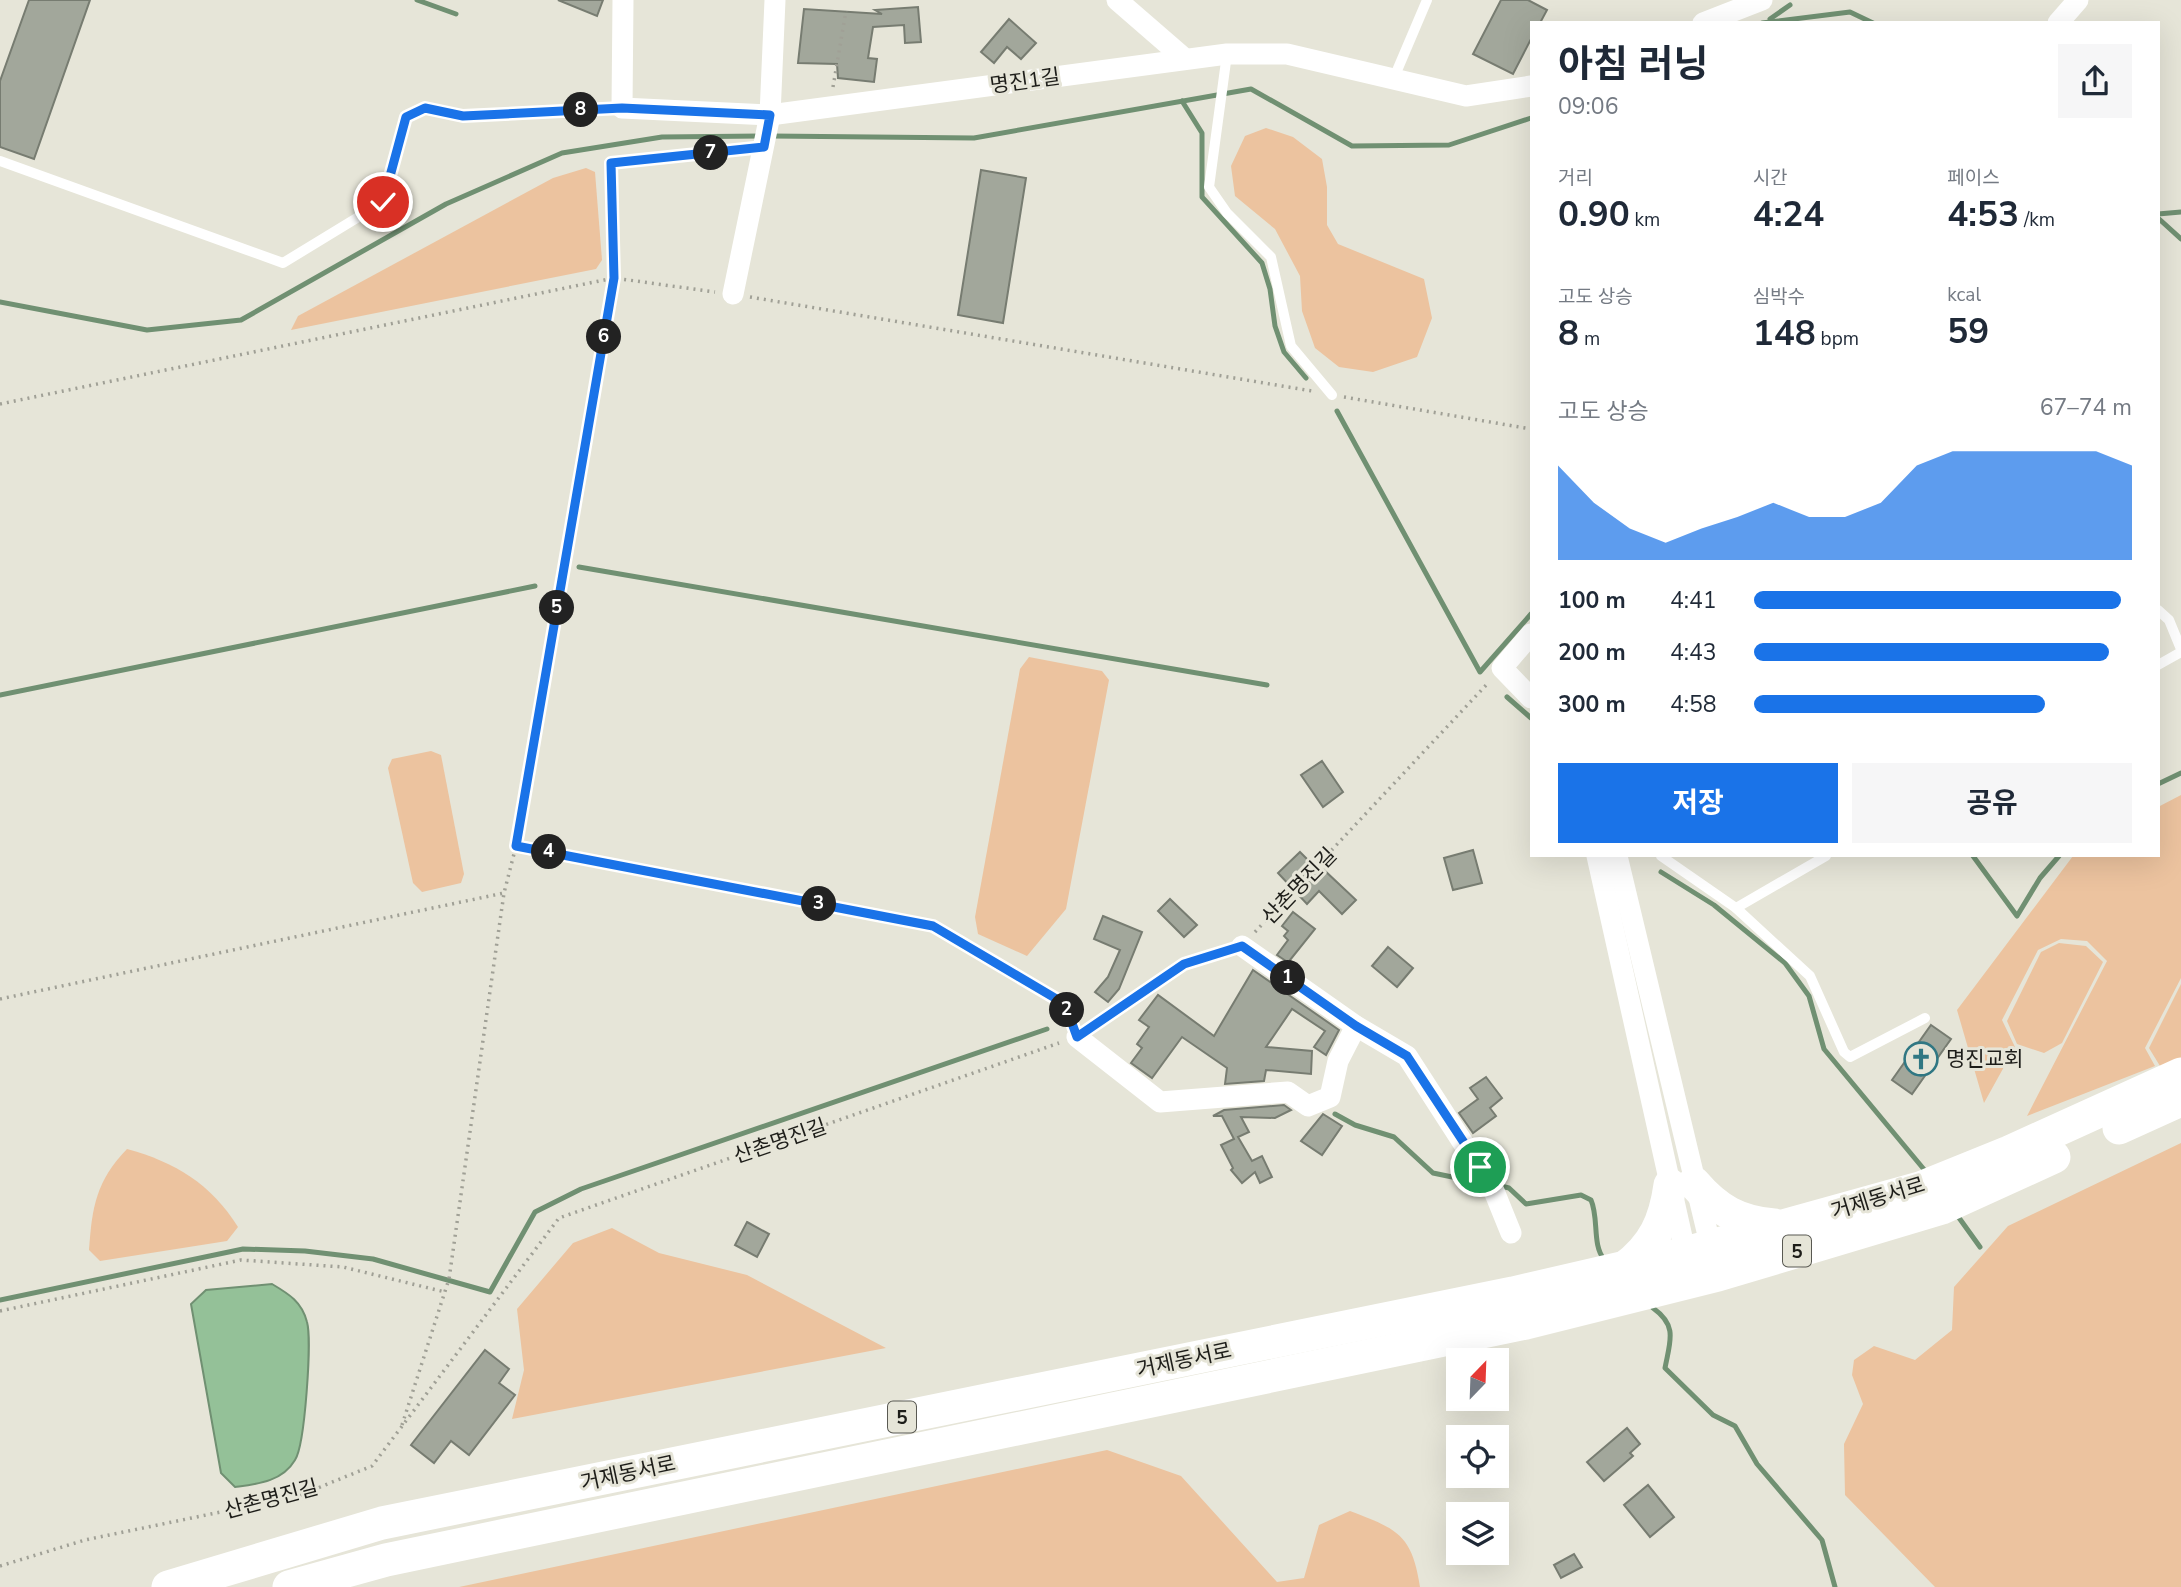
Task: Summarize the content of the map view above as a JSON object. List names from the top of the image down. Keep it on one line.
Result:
{"streets":{"main road":["거제동서로","5"],"street":["명진1길"],"path":["산촌명진길"]},"places":{"church":["명진교회"]},"north":"top right","page":{"heading":["아침 러닝","09:06"],"pins":["8","7","6","5","4","3","1","2"],"stats":[["거리","0.90 km"],["시간","4:24"],["페이스","4:53 /km"],["고도 상승","8 m"],["심박수","148 bpm"],["kcal","59"]],"chart":["고도 상승","67–74 m"],"list":[{"name":"100 m","note":"4:41"},{"name":"200 m","note":"4:43"},{"name":"300 m","note":"4:58"}],"buttons":["저장","공유"]}}
